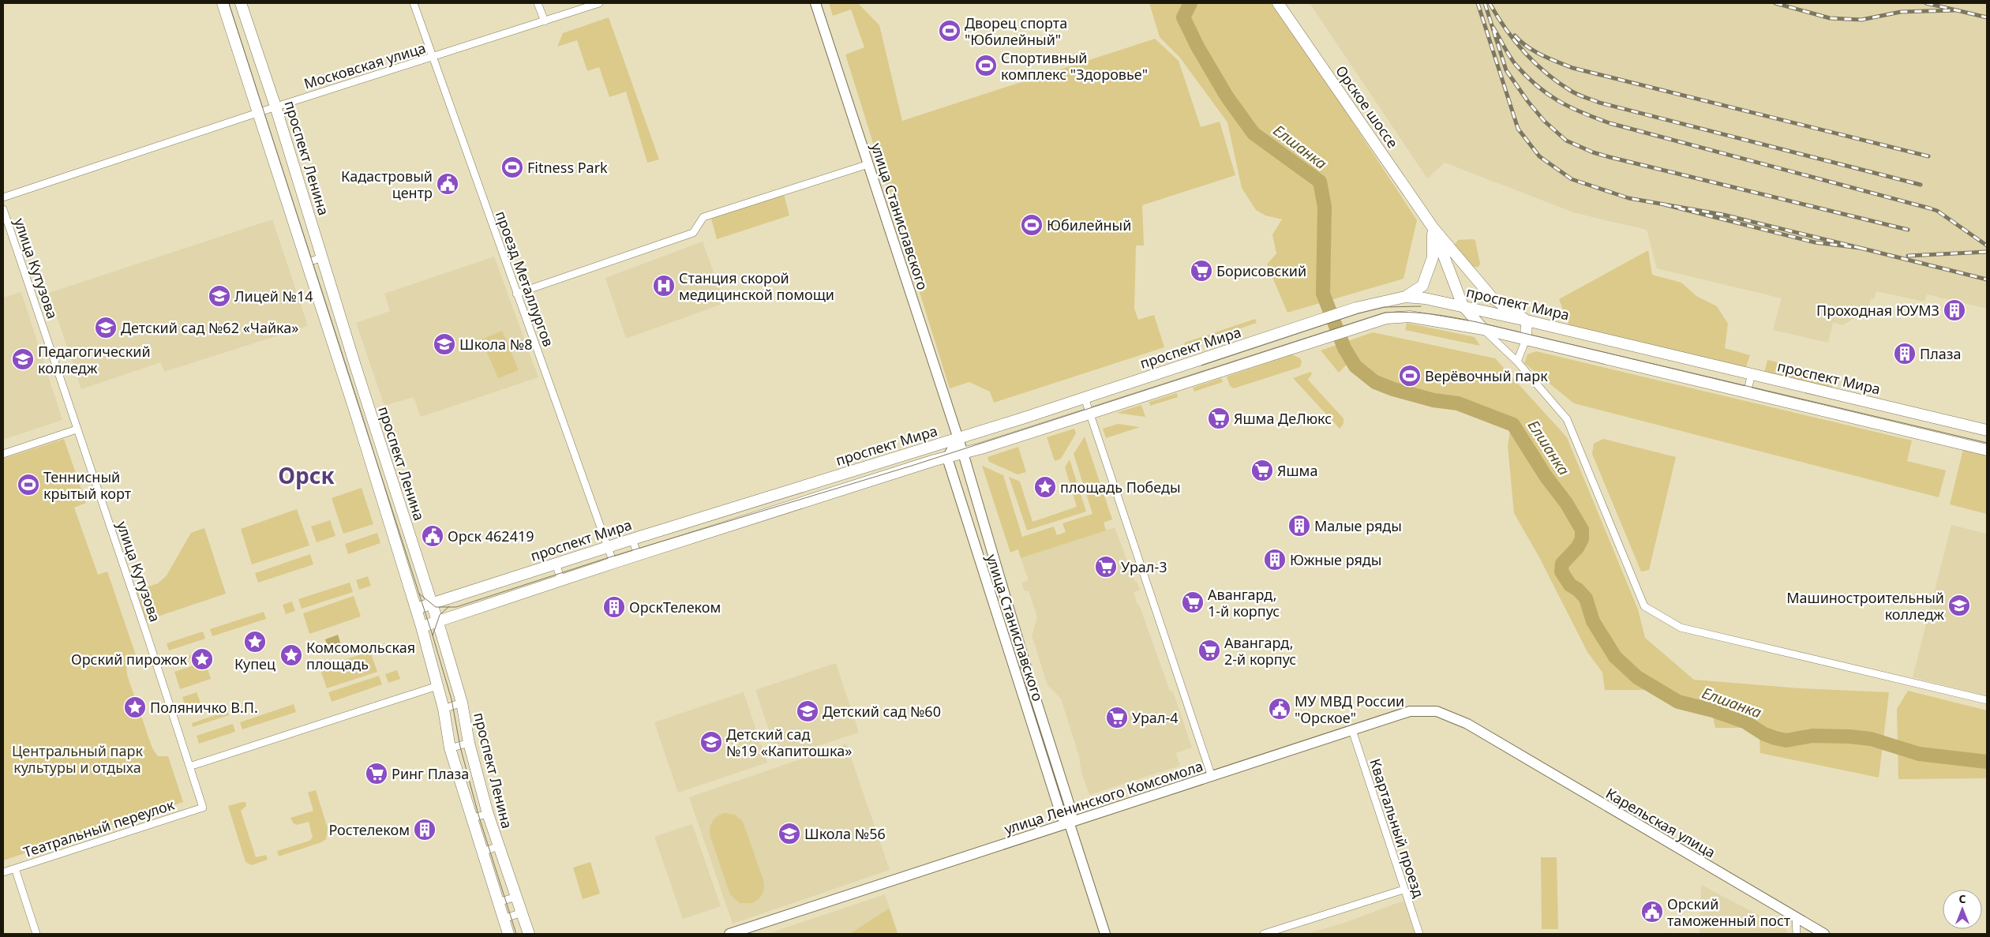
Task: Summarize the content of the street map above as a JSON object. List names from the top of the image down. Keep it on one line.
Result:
{"streets":{"main road":["Орское шоссе","проспект Ленина","улица Станиславского","проспект Мира","улица Ленинского Комсомола","Карельская улица"],"street":["Московская улица","улица Кутузова","проезд Металлургов","Театральный переулок","Квартальный проезд"]},"crossings":[["Московская улица","проспект Ленина"],["Московская улица","проезд Металлургов"],["проспект Ленина","проспект Мира"],["улица Станиславского","проспект Мира"],["улица Станиславского","улица Ленинского Комсомола"],["улица Кутузова","Театральный переулок"],["проезд Металлургов","проспект Мира"],["улица Ленинского Комсомола","Карельская улица"],["улица Ленинского Комсомола","Квартальный проезд"]],"districts":["Орск"],"water":["Елшанка"],"parks":["Центральный парк культуры и отдыха"],"places":{"sports":["Дворец спорта \"Юбилейный\"","Спортивный комплекс \"Здоровье\"","Fitness Park","Юбилейный","Верёвочный парк","Теннисный крытый корт"],"public building":["Кадастровый центр","Орск 462419","МУ МВД России \"Орское\"","Орский таможенный пост"],"supermarket":["Борисовский","Яшма ДеЛюкс","Яшма","Урал-3","Авангард, 1-й корпус","Авангард, 2-й корпус","Урал-4","Ринг Плаза"],"hospital":["Станция скорой медицинской помощи"],"school or university":["Лицей №14","Детский сад №62 «Чайка»","Школа №8","Педагогический колледж","Машиностроительный колледж","Детский сад №60","Детский сад №19 «Капитошка»","Школа №56"],"building":["Проходная ЮУМЗ","Плаза","Малые ряды","Южные ряды","ОрскТелеком","Ростелеком"],"place":["площадь Победы","Купец","Комсомольская площадь","Орский пирожок","Поляничко В.П."]},"north":"top"}
